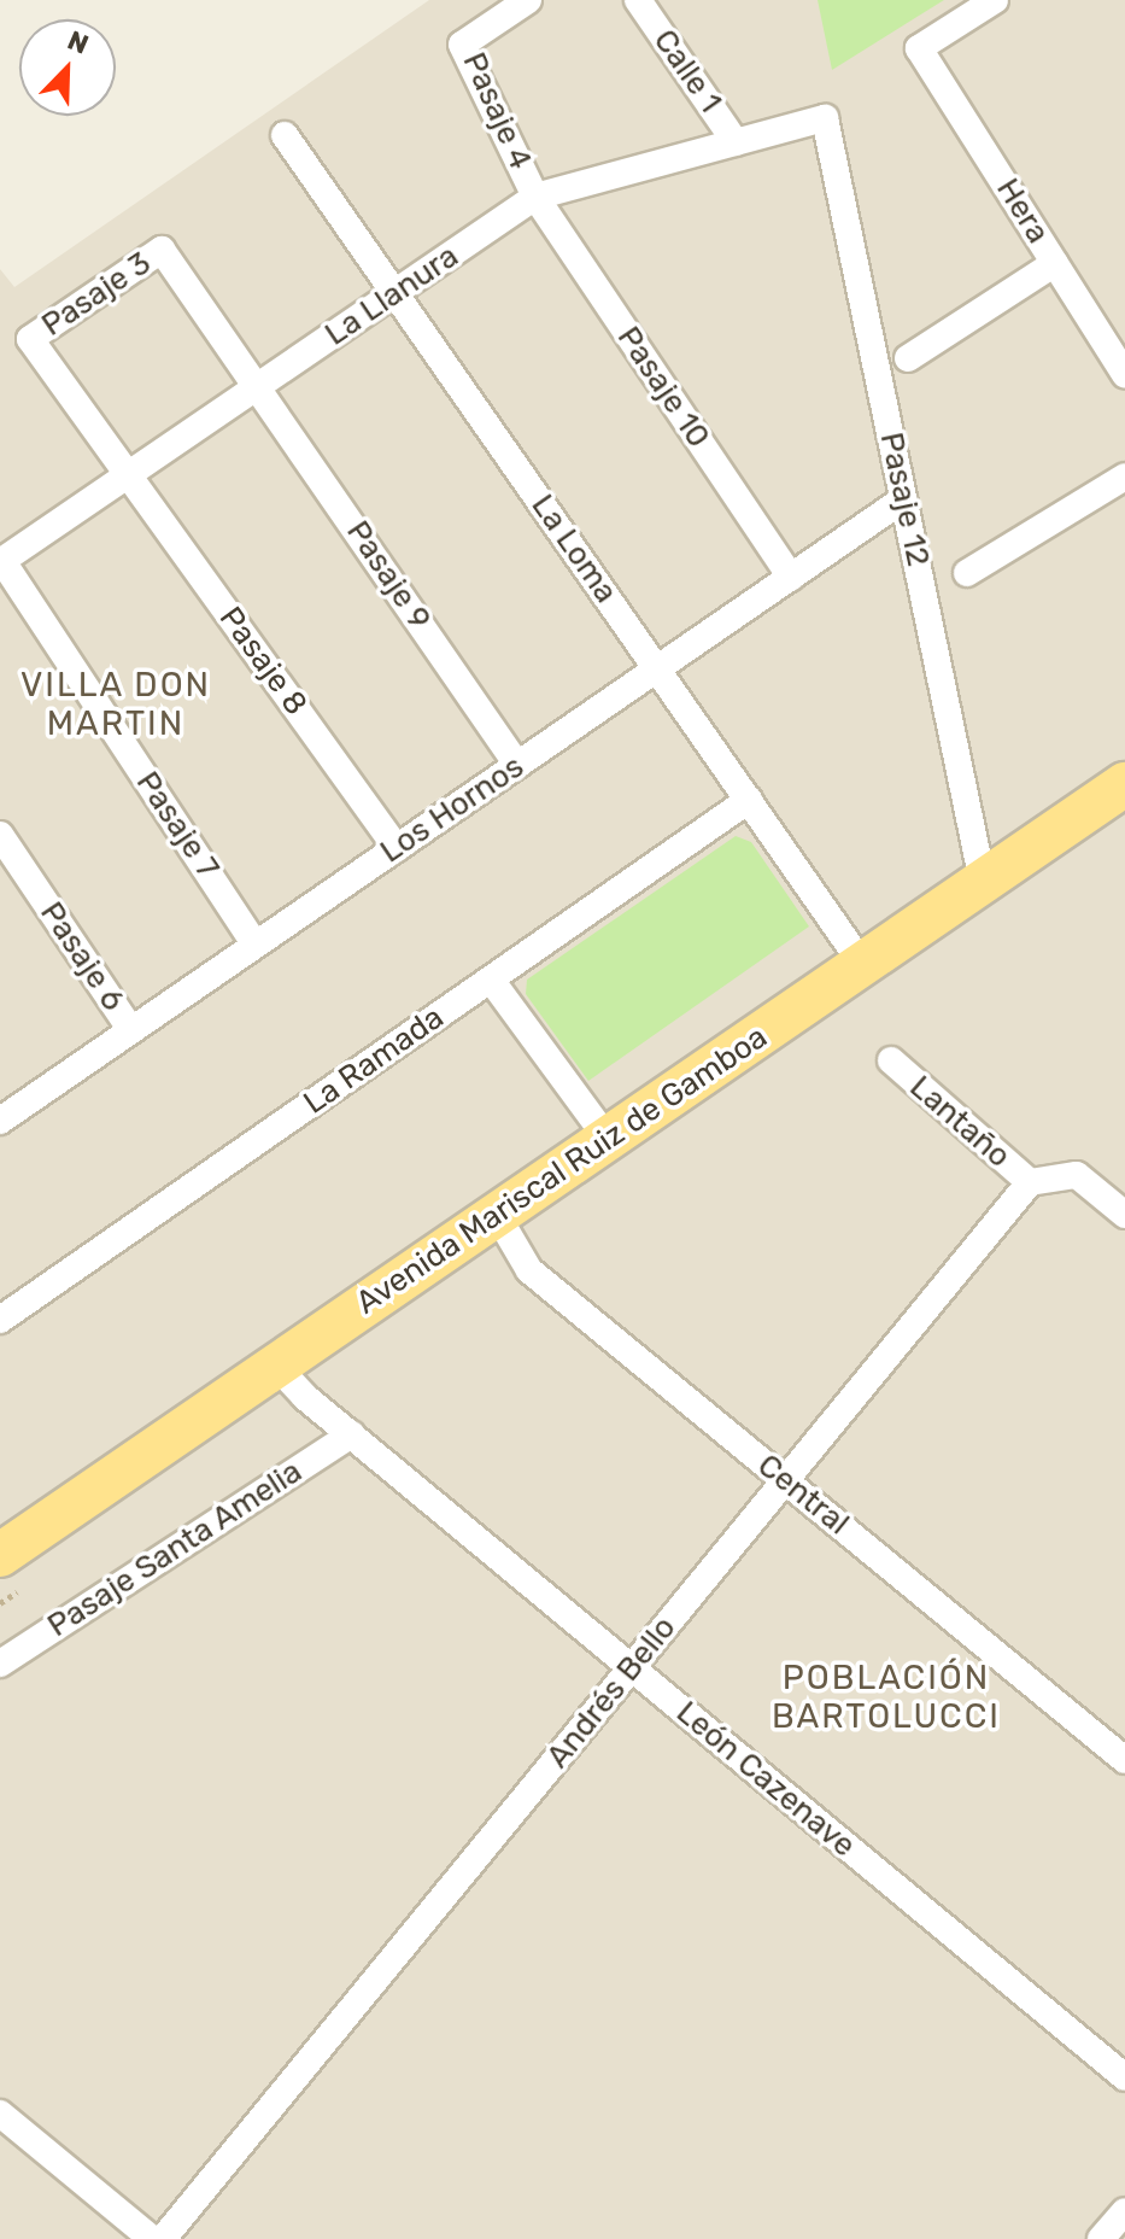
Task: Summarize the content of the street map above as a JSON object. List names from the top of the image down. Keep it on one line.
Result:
{"streets":{"main road":["Avenida Mariscal Ruiz de Gamboa"],"street":["Calle 1","Pasaje 4","Hera","Pasaje 3","La Llanura","Pasaje 10","Pasaje 12","La Loma","Pasaje 9","Pasaje 8","Los Hornos","Pasaje 7","Pasaje 6","La Ramada","Lantaño","Central","Pasaje Santa Amelia","Andrés Bello","León Cazenave"]},"crossings":[["Calle 1","La Llanura"],["Pasaje 4","La Llanura"],["Pasaje 4","Pasaje 10"],["Pasaje 3","La Llanura"],["Pasaje 3","Pasaje 9"],["Pasaje 3","Pasaje 8"],["La Llanura","Pasaje 10"],["La Llanura","Pasaje 12"],["La Llanura","La Loma"],["La Llanura","Pasaje 9"],["La Llanura","Pasaje 8"],["La Llanura","Pasaje 7"],["Pasaje 10","Los Hornos"],["Pasaje 12","Los Hornos"],["Pasaje 12","Avenida Mariscal Ruiz de Gamboa"],["La Loma","Los Hornos"],["La Loma","La Ramada"],["La Loma","Avenida Mariscal Ruiz de Gamboa"],["Pasaje 9","Los Hornos"],["Pasaje 8","Los Hornos"],["Los Hornos","Pasaje 7"],["Los Hornos","Pasaje 6"],["Lantaño","Andrés Bello"],["Avenida Mariscal Ruiz de Gamboa","Central"],["Avenida Mariscal Ruiz de Gamboa","León Cazenave"],["Central","Andrés Bello"],["Pasaje Santa Amelia","León Cazenave"],["Andrés Bello","León Cazenave"]],"districts":["VILLA DON MARTIN","POBLACIÓN BARTOLUCCI"],"north":"top right"}
